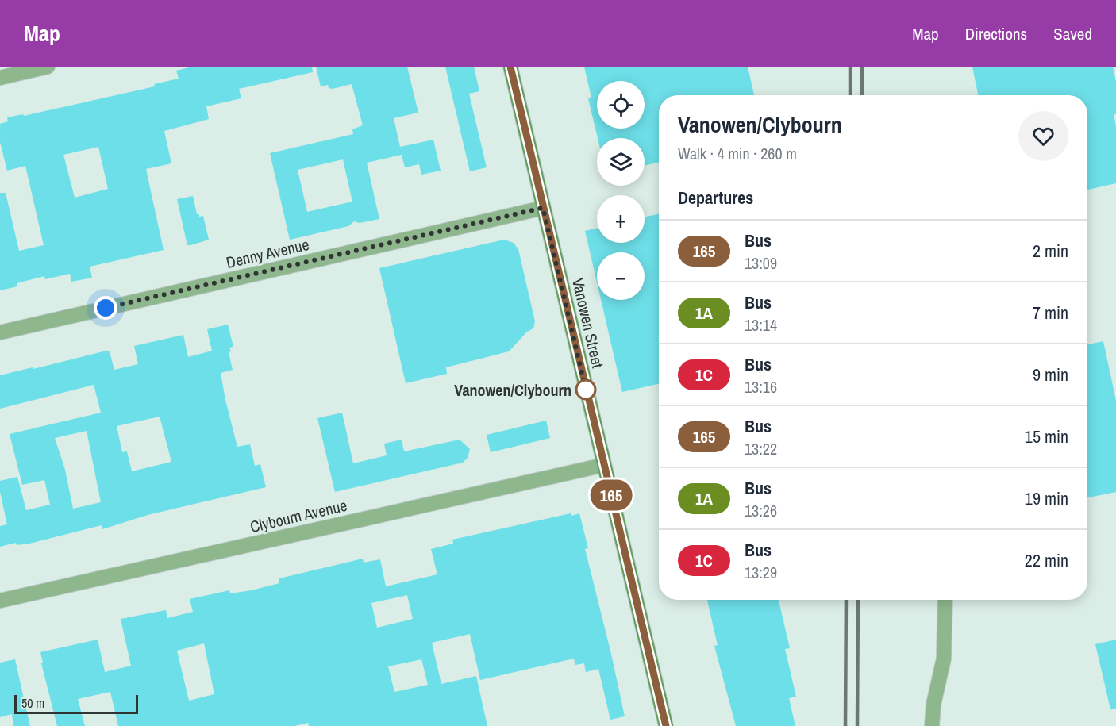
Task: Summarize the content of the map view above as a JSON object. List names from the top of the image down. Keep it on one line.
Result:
{"streets":{"main road":["Vanowen Street"],"street":["Denny Avenue","Clybourn Avenue"]},"crossings":[["Denny Avenue","Vanowen Street"],["Vanowen Street","Clybourn Avenue"]],"places":["Vanowen/Clybourn"],"lines":["bus line 165"],"scale_bar":"50 m","page":{"header":"Map","nav":["Map","Directions","Saved"],"on_map":"165","map_buttons":["+","−"],"heading":[["Vanowen/Clybourn","Walk · 4 min · 260 m"],"Departures"],"list":[{"mark":"165","name":"Bus","note":"13:09","value":"2 min"},{"mark":"1A","name":"Bus","note":"13:14","value":"7 min"},{"mark":"1C","name":"Bus","note":"13:16","value":"9 min"},{"mark":"165","name":"Bus","note":"13:22","value":"15 min"},{"mark":"1A","name":"Bus","note":"13:26","value":"19 min"},{"mark":"1C","name":"Bus","note":"13:29","value":"22 min"}],"scale":"50 m"}}
